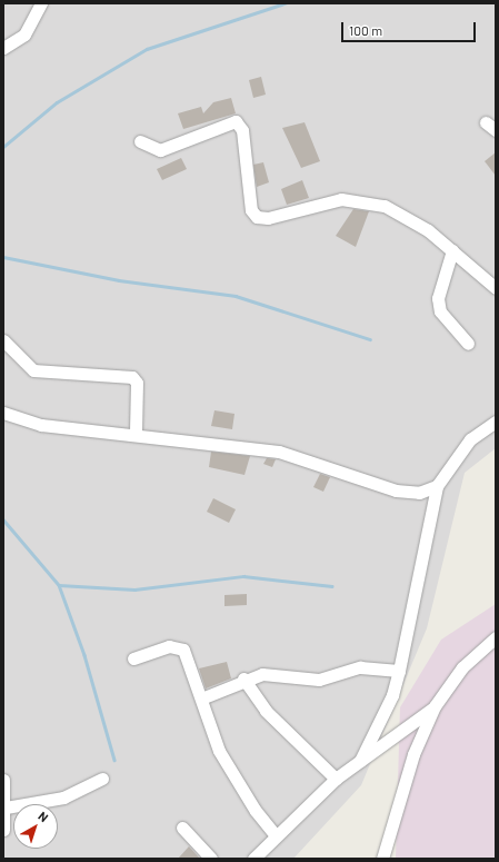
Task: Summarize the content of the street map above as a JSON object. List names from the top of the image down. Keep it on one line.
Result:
{"scale_bar":"100 m","north":"top right"}
